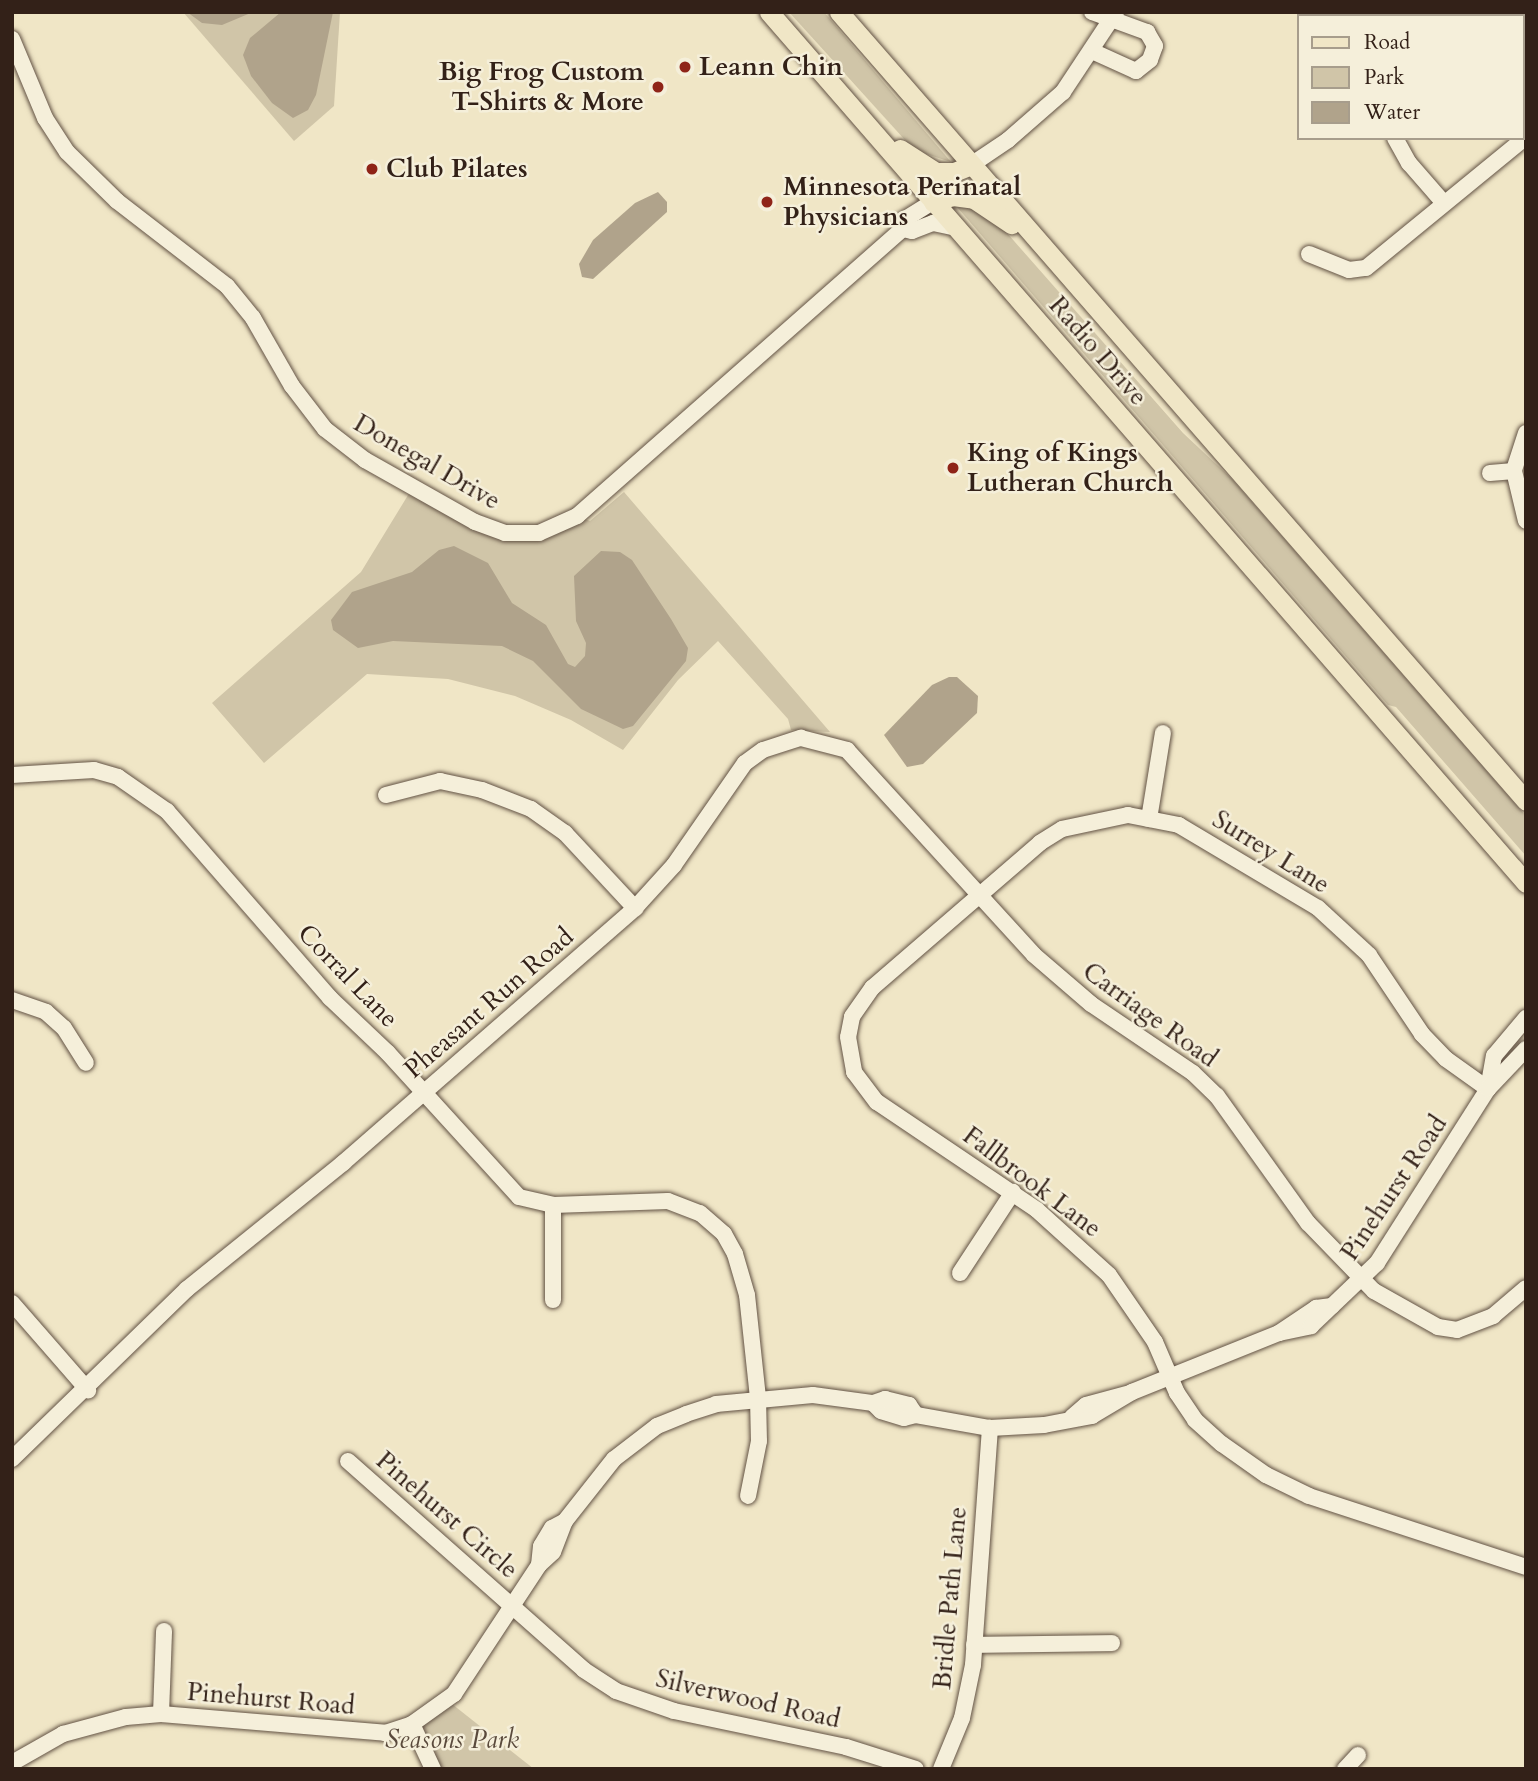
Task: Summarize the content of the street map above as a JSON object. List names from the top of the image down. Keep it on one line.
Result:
{"streets":{"main road":["Radio Drive"],"street":["Donegal Drive","Surrey Lane","Corral Lane","Pheasant Run Road","Carriage Road","Fallbrook Lane","Pinehurst Road","Pinehurst Circle","Bridle Path Lane","Silverwood Road"]},"crossings":[["Radio Drive","Donegal Drive"],["Surrey Lane","Pheasant Run Road"],["Surrey Lane","Carriage Road"],["Surrey Lane","Fallbrook Lane"],["Surrey Lane","Pinehurst Road"],["Corral Lane","Pheasant Run Road"],["Corral Lane","Pinehurst Road"],["Pheasant Run Road","Carriage Road"],["Pheasant Run Road","Fallbrook Lane"],["Carriage Road","Fallbrook Lane"],["Carriage Road","Pinehurst Road"],["Fallbrook Lane","Pinehurst Road"],["Pinehurst Road","Pinehurst Circle"],["Pinehurst Road","Bridle Path Lane"],["Pinehurst Road","Silverwood Road"],["Pinehurst Circle","Silverwood Road"]],"parks":["Seasons Park"],"places":["Leann Chin","Big Frog Custom T-Shirts & More","Club Pilates","Minnesota Perinatal Physicians","King of Kings Lutheran Church"],"legend":["Road","Park","Water"]}
